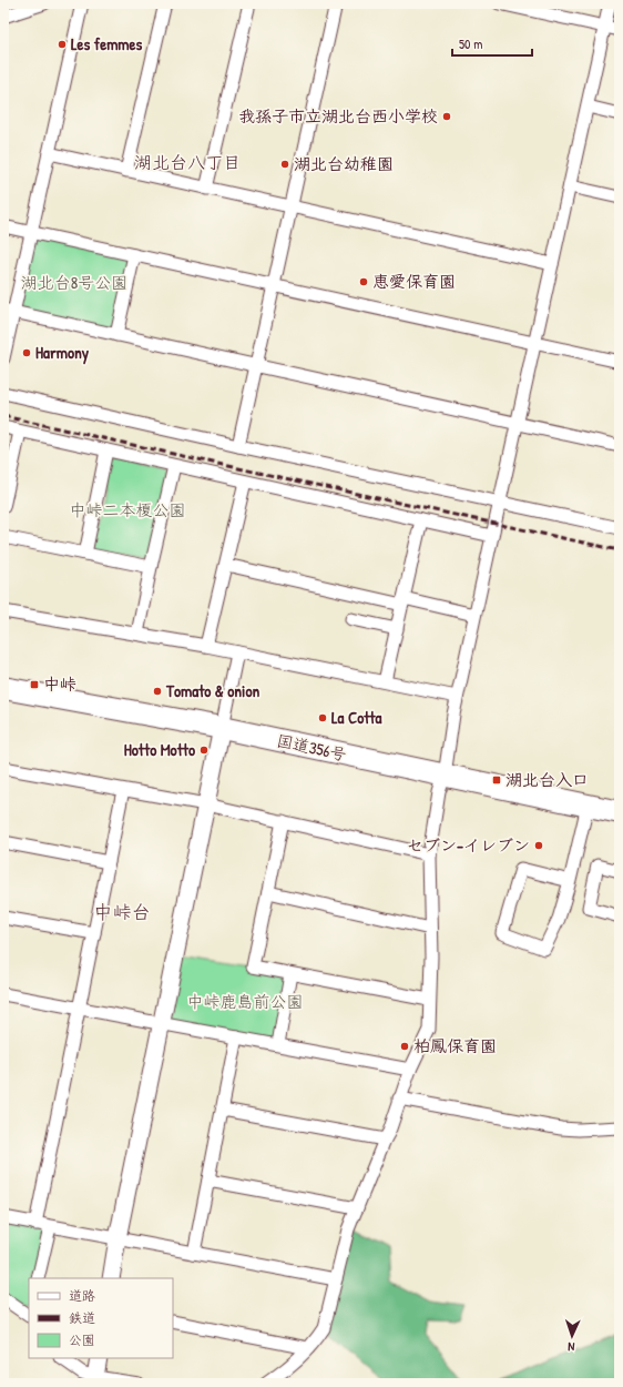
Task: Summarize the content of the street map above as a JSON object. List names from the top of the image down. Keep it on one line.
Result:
{"streets":{"highway":["国道356号"]},"districts":["湖北台八丁目","中峠台"],"parks":["湖北台8号公園","中峠二本榎公園","中峠鹿島前公園"],"places":{"other":["Les femmes","我孫子市立湖北台西小学校","湖北台幼稚園","恵愛保育園","Harmony","Tomato & onion","La Cotta","Hotto Motto","セブン-イレブン","柏鳳保育園"],"transit":["中峠","湖北台入口"]},"legend":["道路","鉄道","公園"],"scale_bar":"50 m","north":"bottom"}
